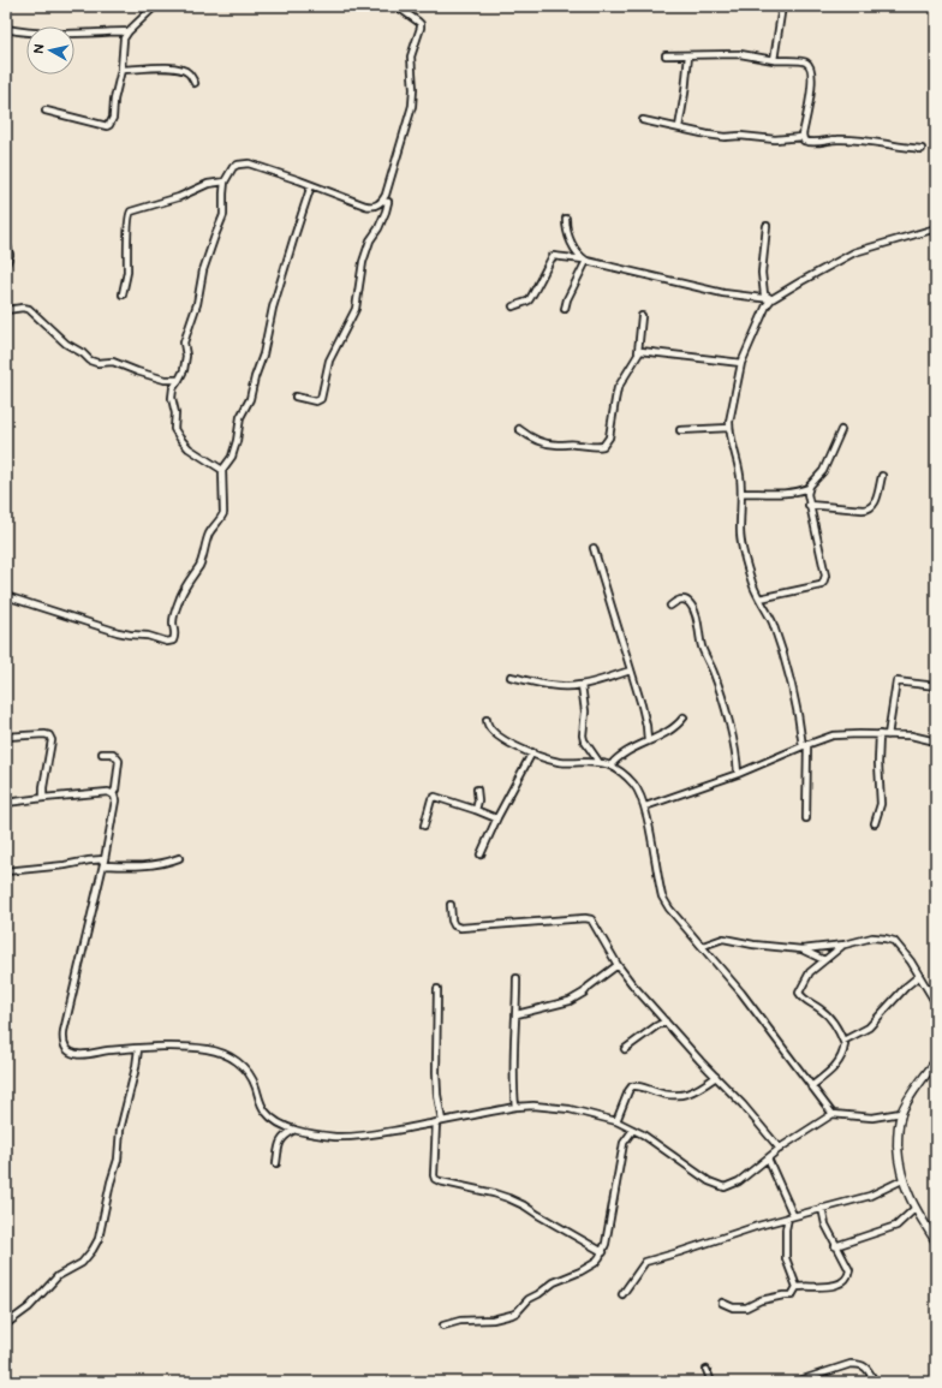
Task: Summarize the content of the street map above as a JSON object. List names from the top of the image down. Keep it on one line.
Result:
{"north":"left"}
